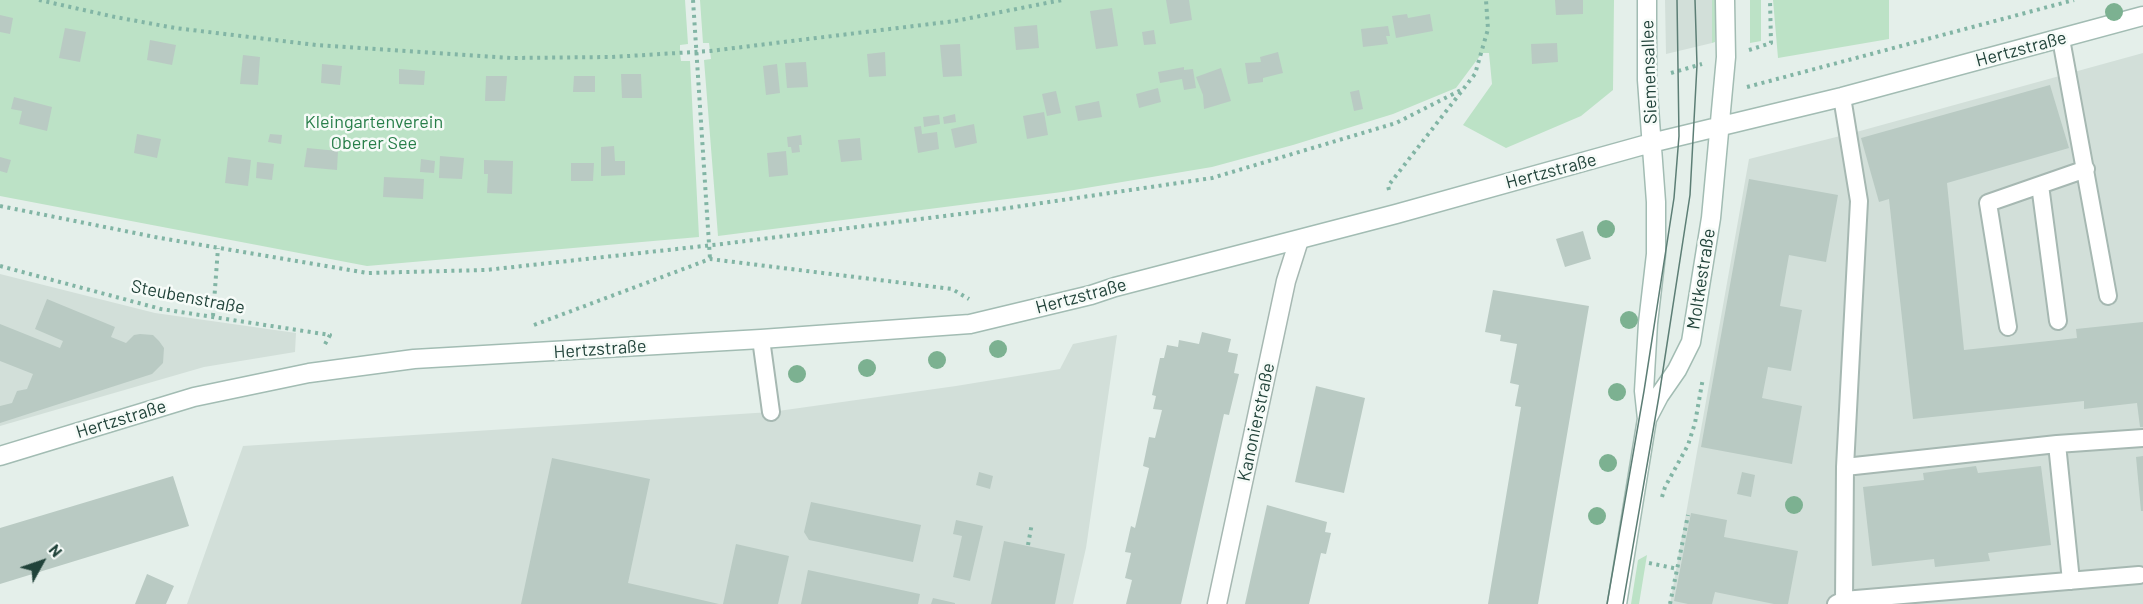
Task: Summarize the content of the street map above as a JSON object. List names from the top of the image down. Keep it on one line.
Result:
{"streets":{"main road":["Hertzstraße","Siemensallee","Moltkestraße","Kanonierstraße"],"path":["Steubenstraße"]},"crossings":[["Hertzstraße","Siemensallee"],["Hertzstraße","Moltkestraße"],["Hertzstraße","Steubenstraße"],["Hertzstraße","Kanonierstraße"],["Siemensallee","Moltkestraße"]],"parks":["Kleingartenverein Oberer See"],"north":"top right"}
